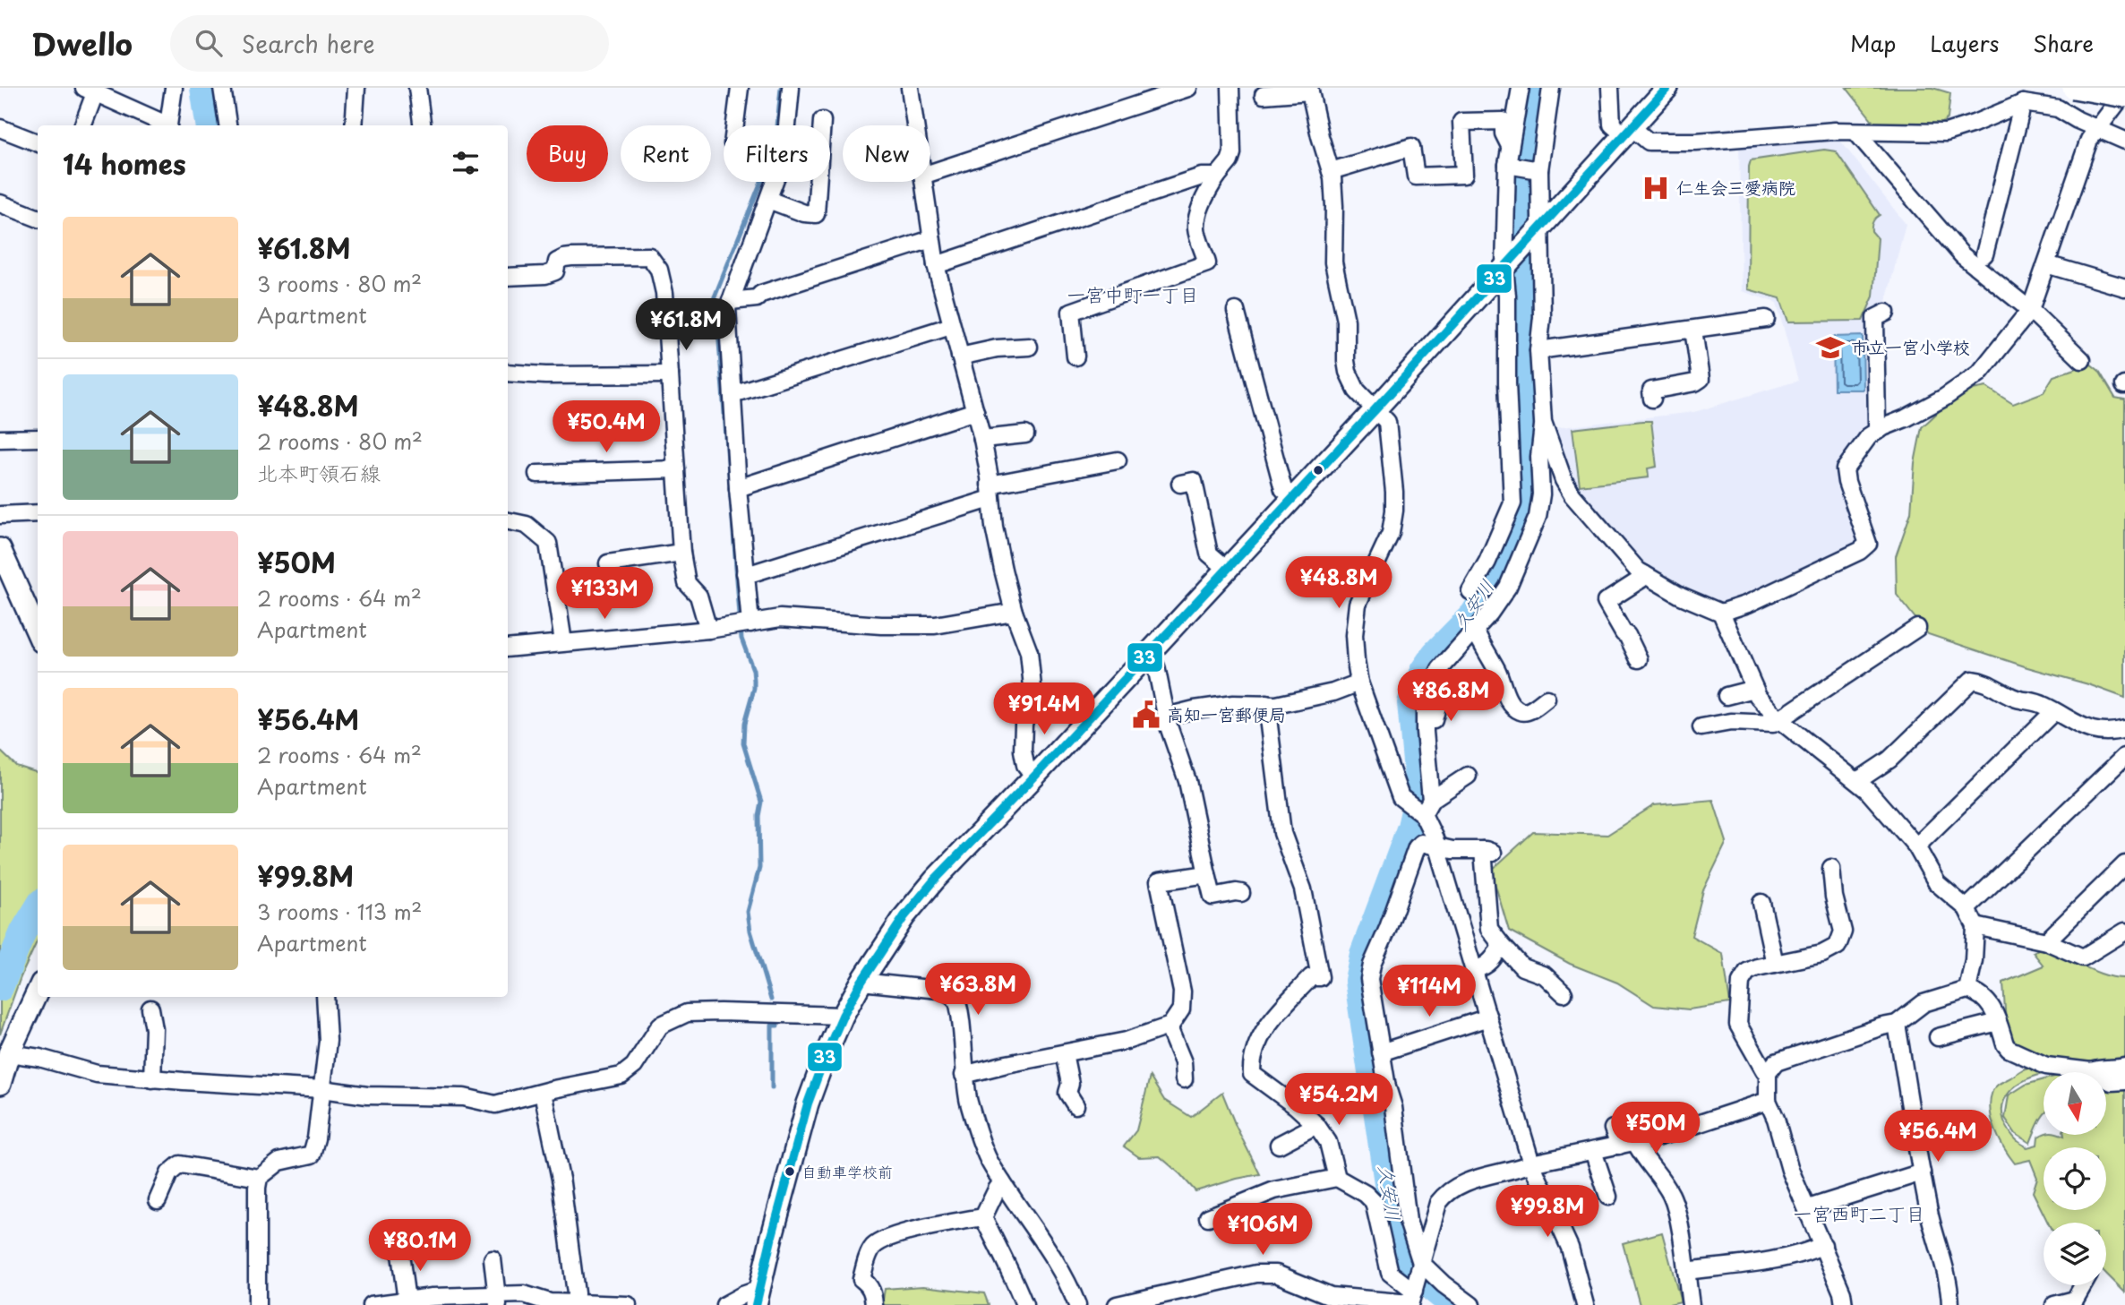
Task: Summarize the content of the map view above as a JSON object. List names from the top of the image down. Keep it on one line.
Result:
{"districts":["一宮中町一丁目","一宮西町二丁目"],"water":["久安川"],"places":{"hospital":["仁生会三愛病院"],"school or university":["市立一宮小学校"],"public building":["高知一宮郵便局"],"other":["自動車学校前"]},"lines":["transit line 33"],"north":"bottom","page":{"header":"Dwello","search":"Search here","nav":["Map","Layers","Share"],"chip":["Buy","Rent","Filters","New"],"heading":"14 homes","list":[{"name":"¥61.8M","note":"3 rooms · 80 m² · Apartment"},{"name":"¥48.8M","note":"2 rooms · 80 m² · 北本町領石線"},{"name":"¥50M","note":"2 rooms · 64 m² · Apartment"},{"name":"¥56.4M","note":"2 rooms · 64 m² · Apartment"},{"name":"¥99.8M","note":"3 rooms · 113 m² · Apartment"}],"price":["¥61.8M","¥50.4M","¥48.8M","¥133M","¥86.8M","¥91.4M","¥63.8M","¥114M","¥54.2M","¥50M","¥56.4M","¥99.8M","¥106M","¥80.1M"]}}
